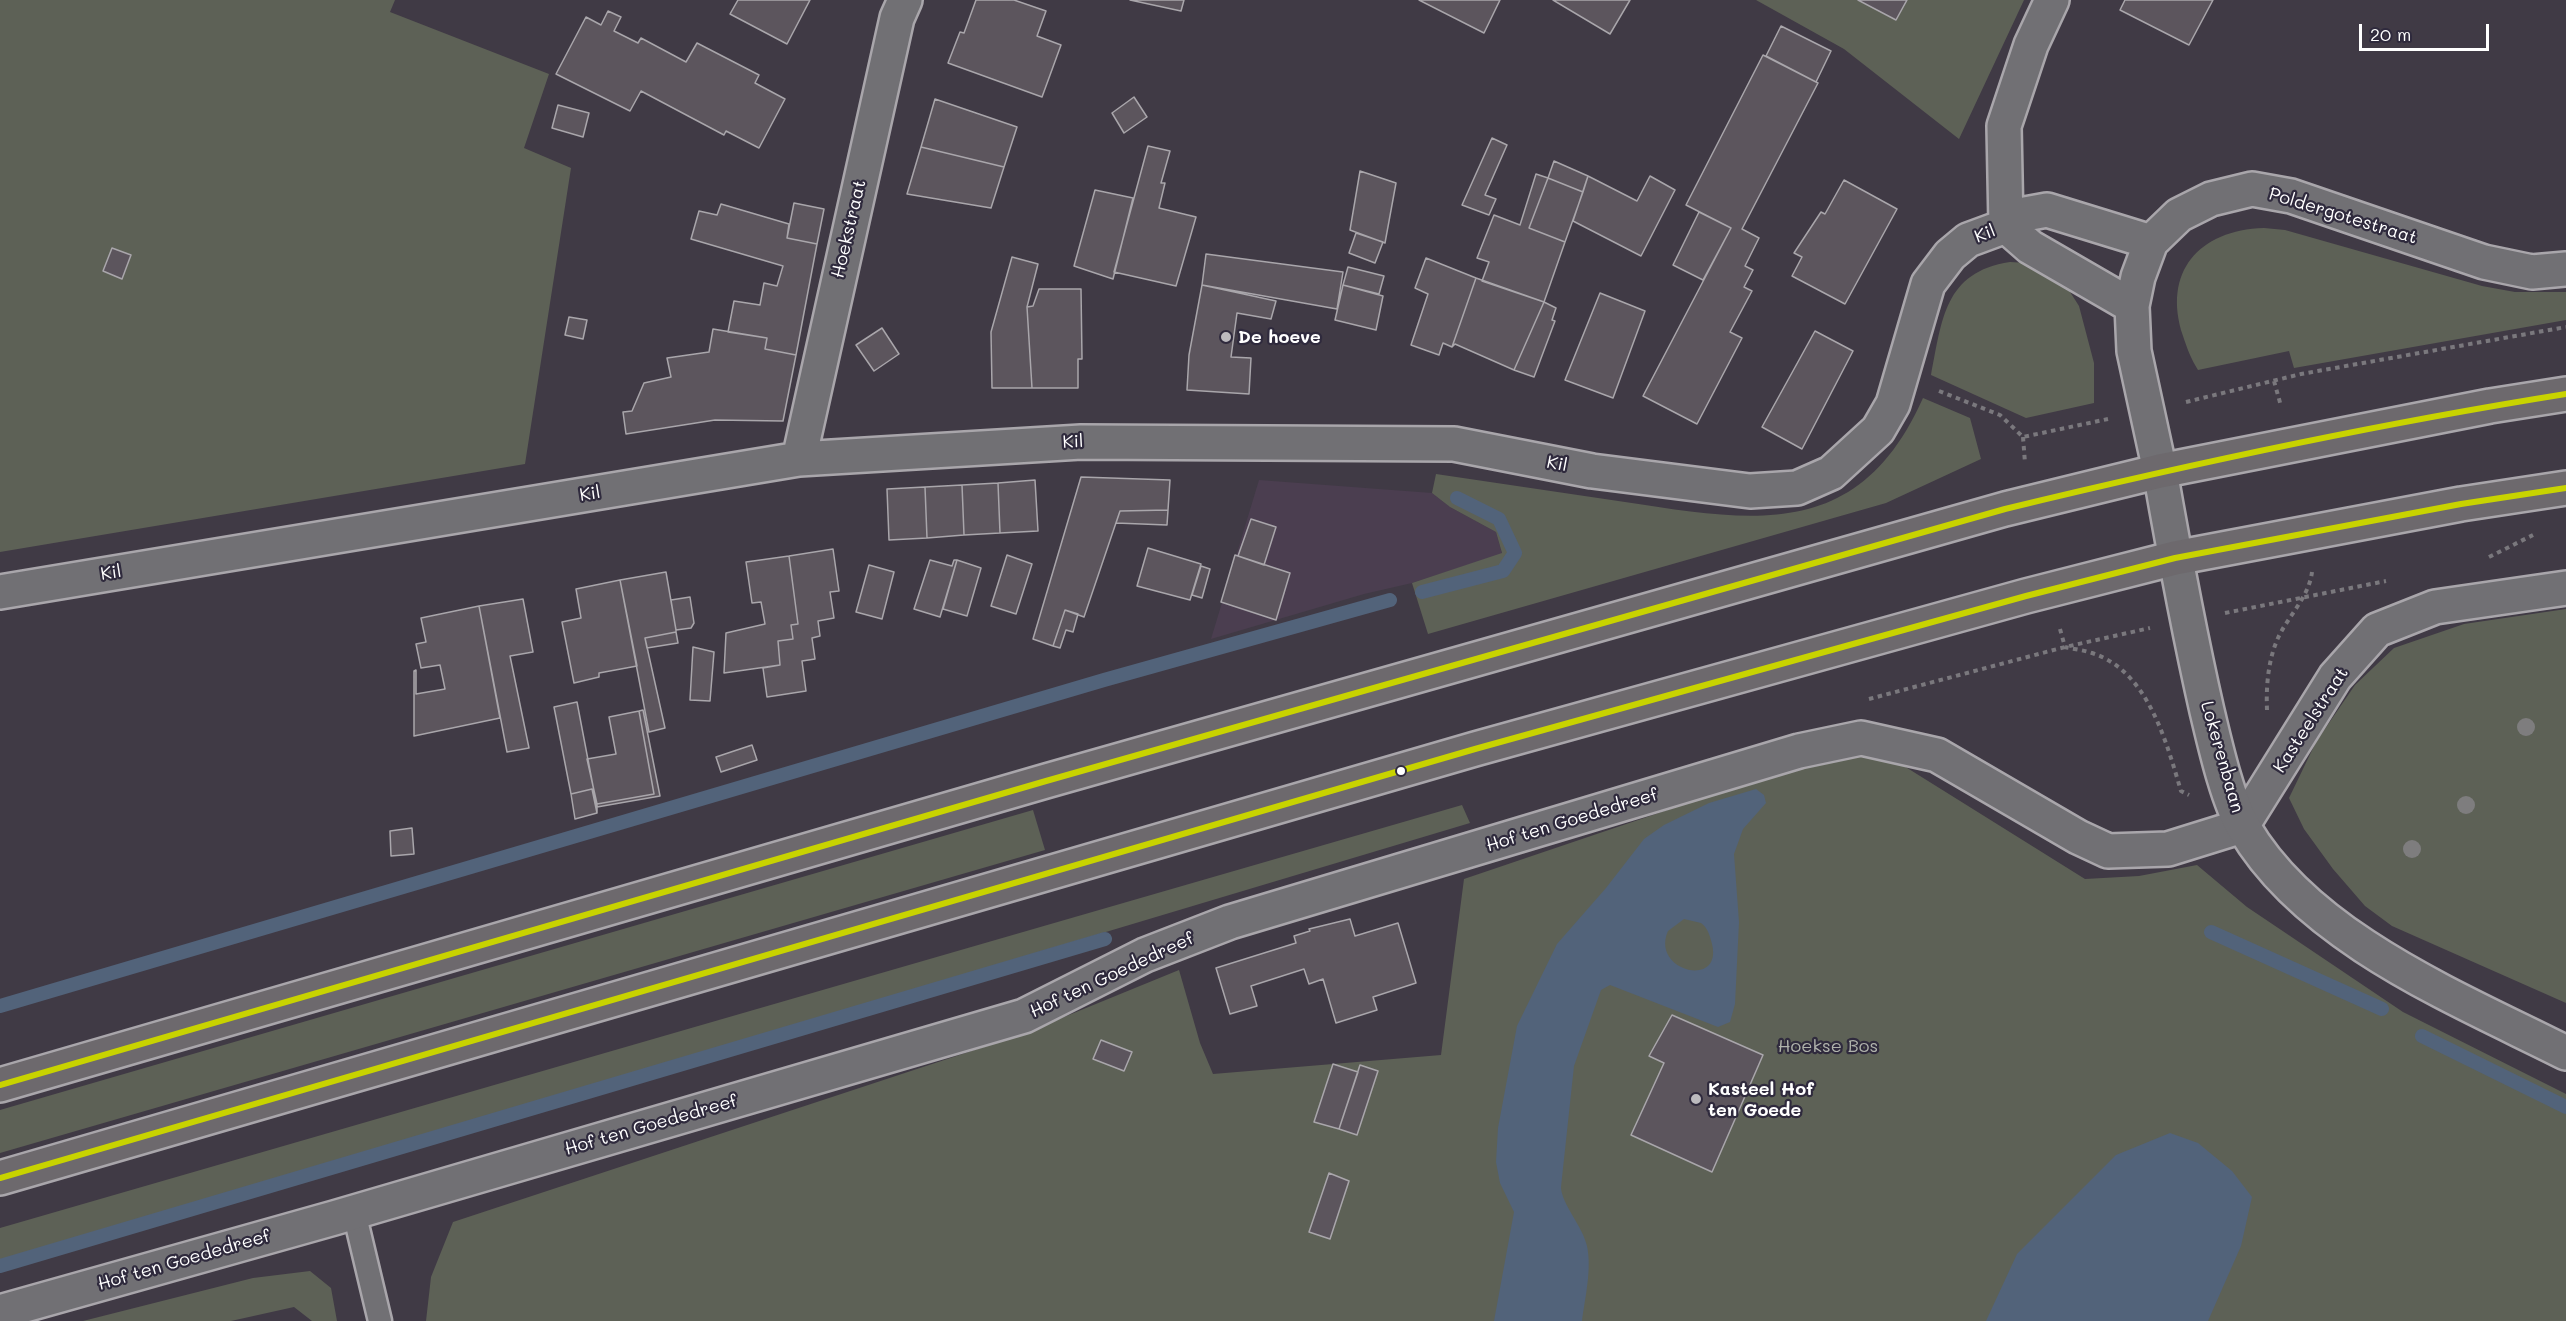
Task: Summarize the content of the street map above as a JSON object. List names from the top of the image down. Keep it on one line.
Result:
{"streets":{"street":["Poldergotestraat","Hoekstraat","Kil","Kasteelstraat","Lokerenbaan","Hof ten Goededreef"]},"crossings":[["Poldergotestraat","Kil"],["Poldergotestraat","Lokerenbaan"],["Hoekstraat","Kil"],["Kasteelstraat","Lokerenbaan"],["Kasteelstraat","Hof ten Goededreef"],["Lokerenbaan","Hof ten Goededreef"]],"parks":["Hoekse Bos"],"places":["De hoeve","Kasteel Hof ten Goede"],"scale_bar":"20 m"}
